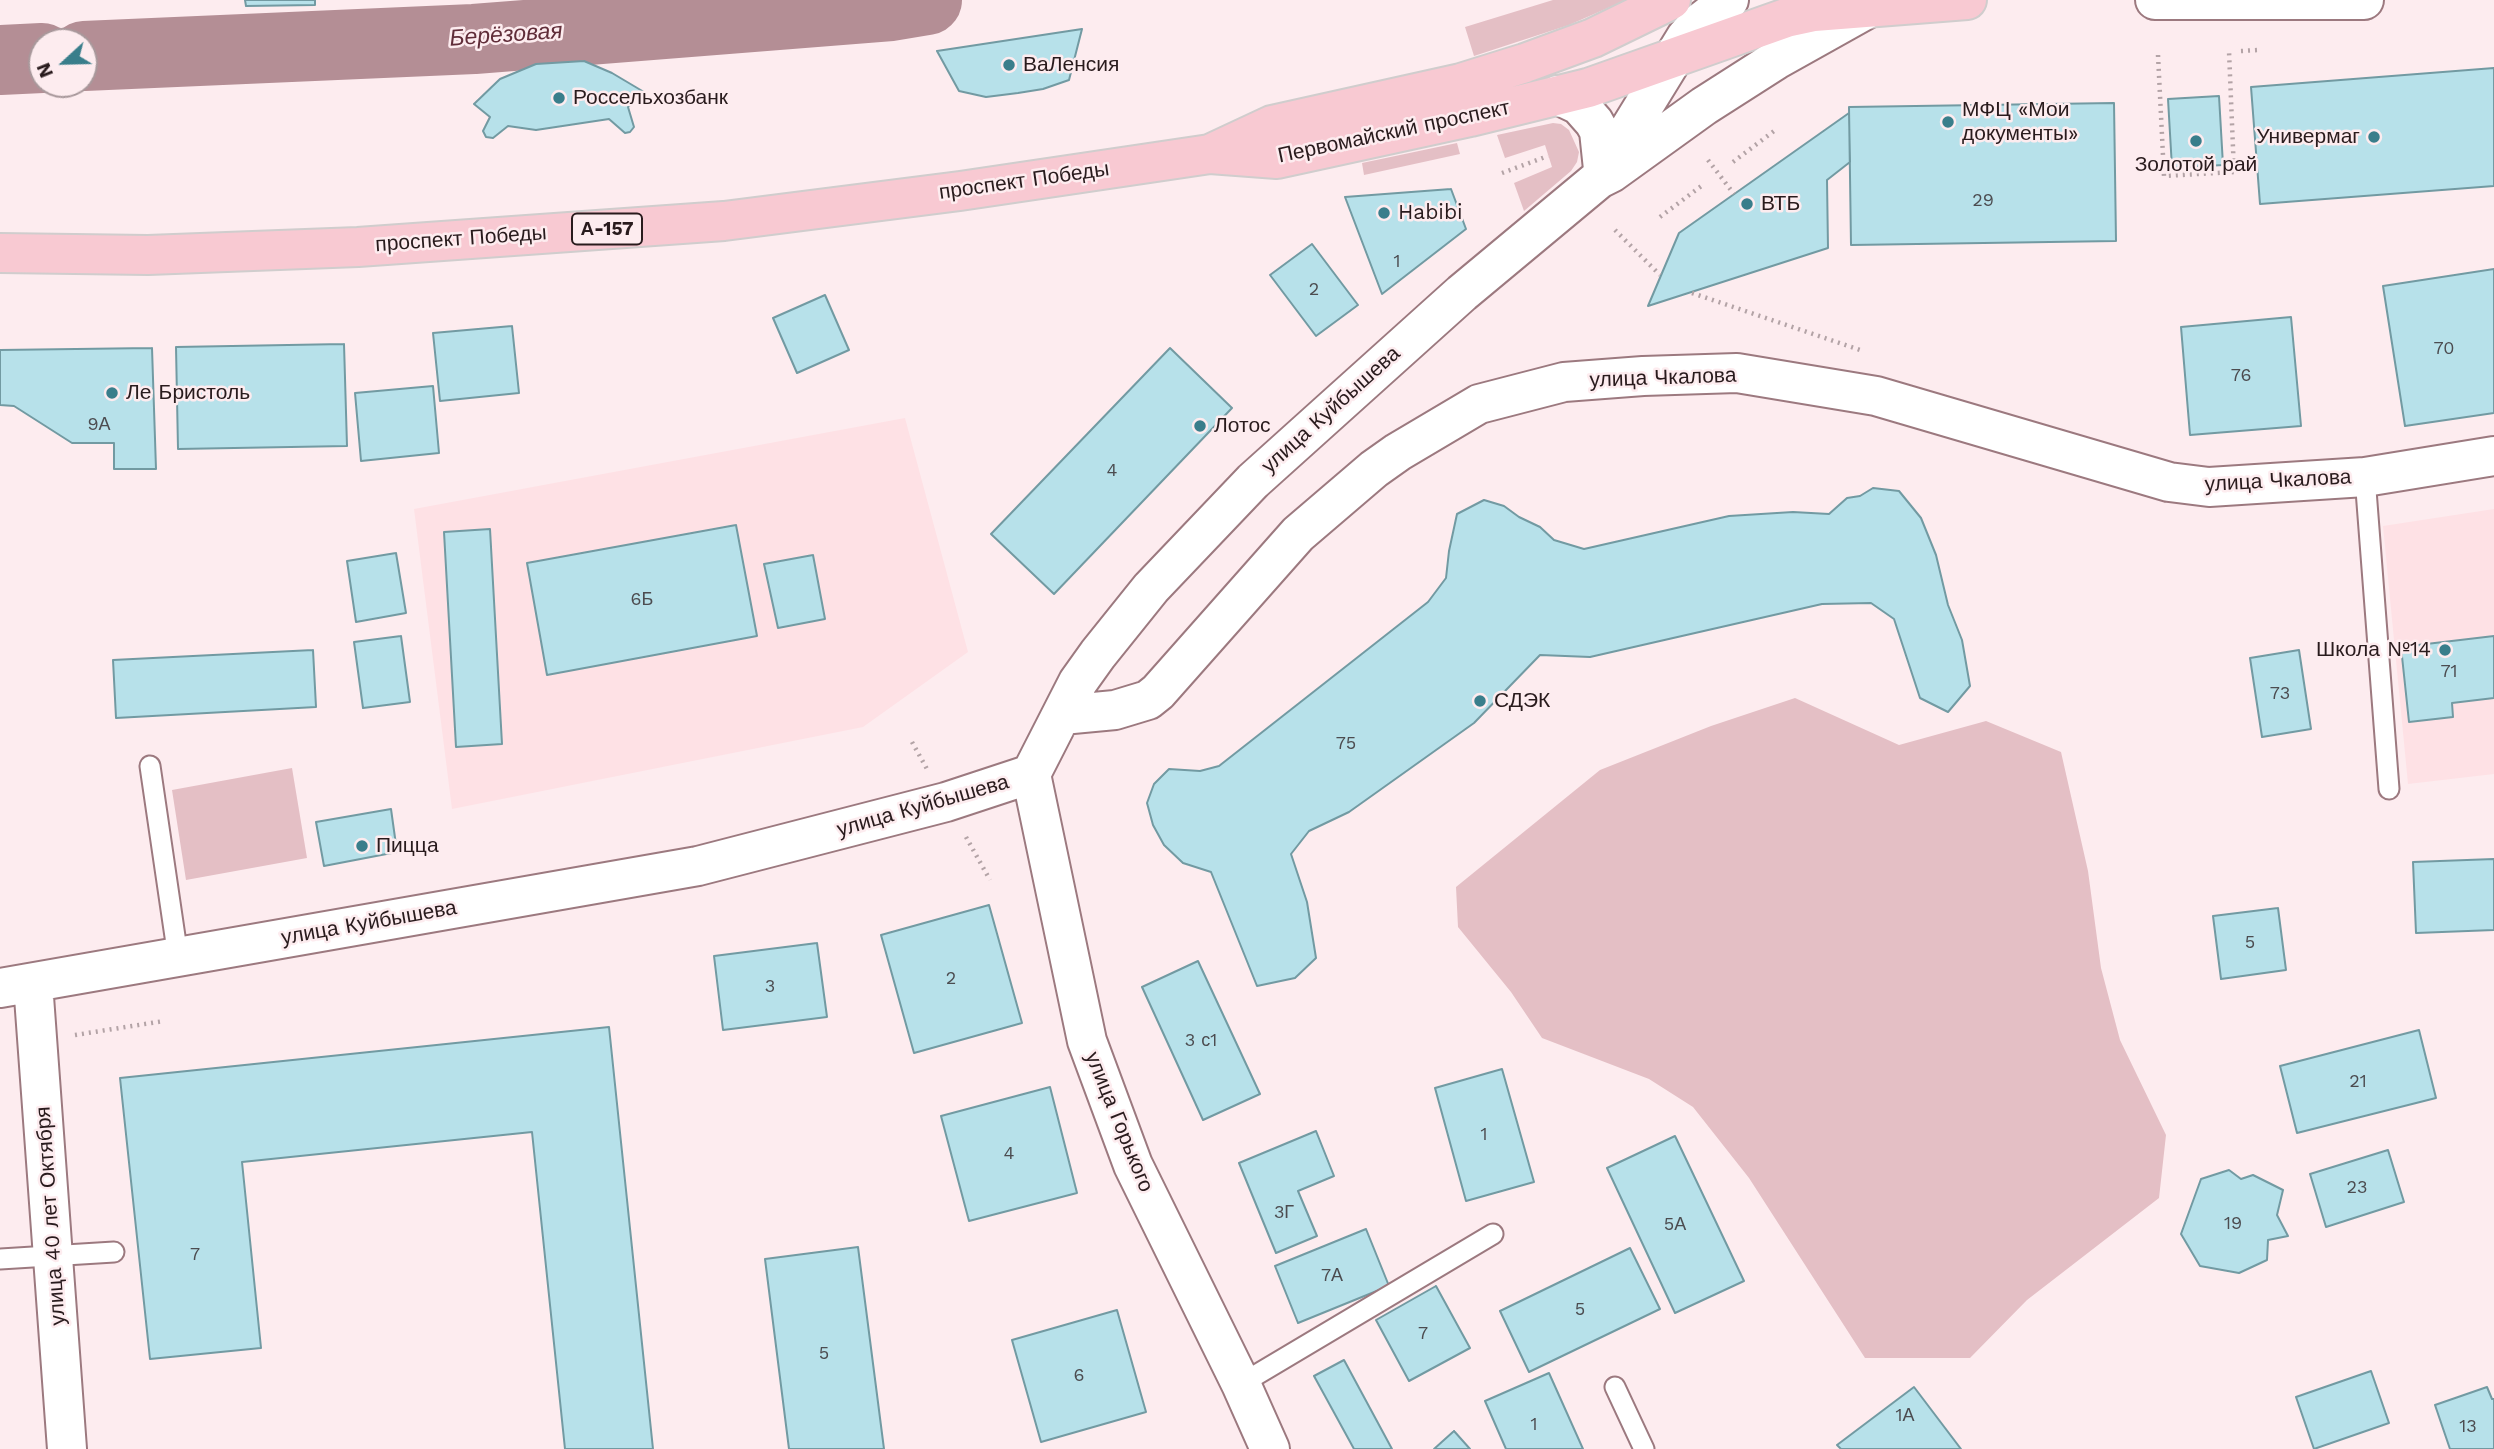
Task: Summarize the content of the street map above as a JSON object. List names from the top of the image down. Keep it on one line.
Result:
{"streets":{"main road":["Первомайский проспект","проспект Победы","А-157","улица Чкалова","улица Куйбышева","улица Горького","улица 40 лет Октября"]},"crossings":[["Первомайский проспект","проспект Победы"],["Первомайский проспект","улица Куйбышева"],["улица Чкалова","улица Куйбышева"],["улица Куйбышева","улица Горького"],["улица Куйбышева","улица 40 лет Октября"]],"water":["Берёзовая"],"places":["ВаЛенсия","Россельхозбанк","МФЦ «Мои документы»","Универмаг","Золотой рай","ВТБ","Habibi","Ле Бристоль","Лотос","Школа №14","СДЭК","Пицца"],"house_numbers":["29","1","2","70","76","9А","4","6Б","71","73","75","5","2","3","3 с1","21","1","4","23","3Г","19","5А","7","7А","5","7","5","6","1А","1","13"],"north":"left"}
